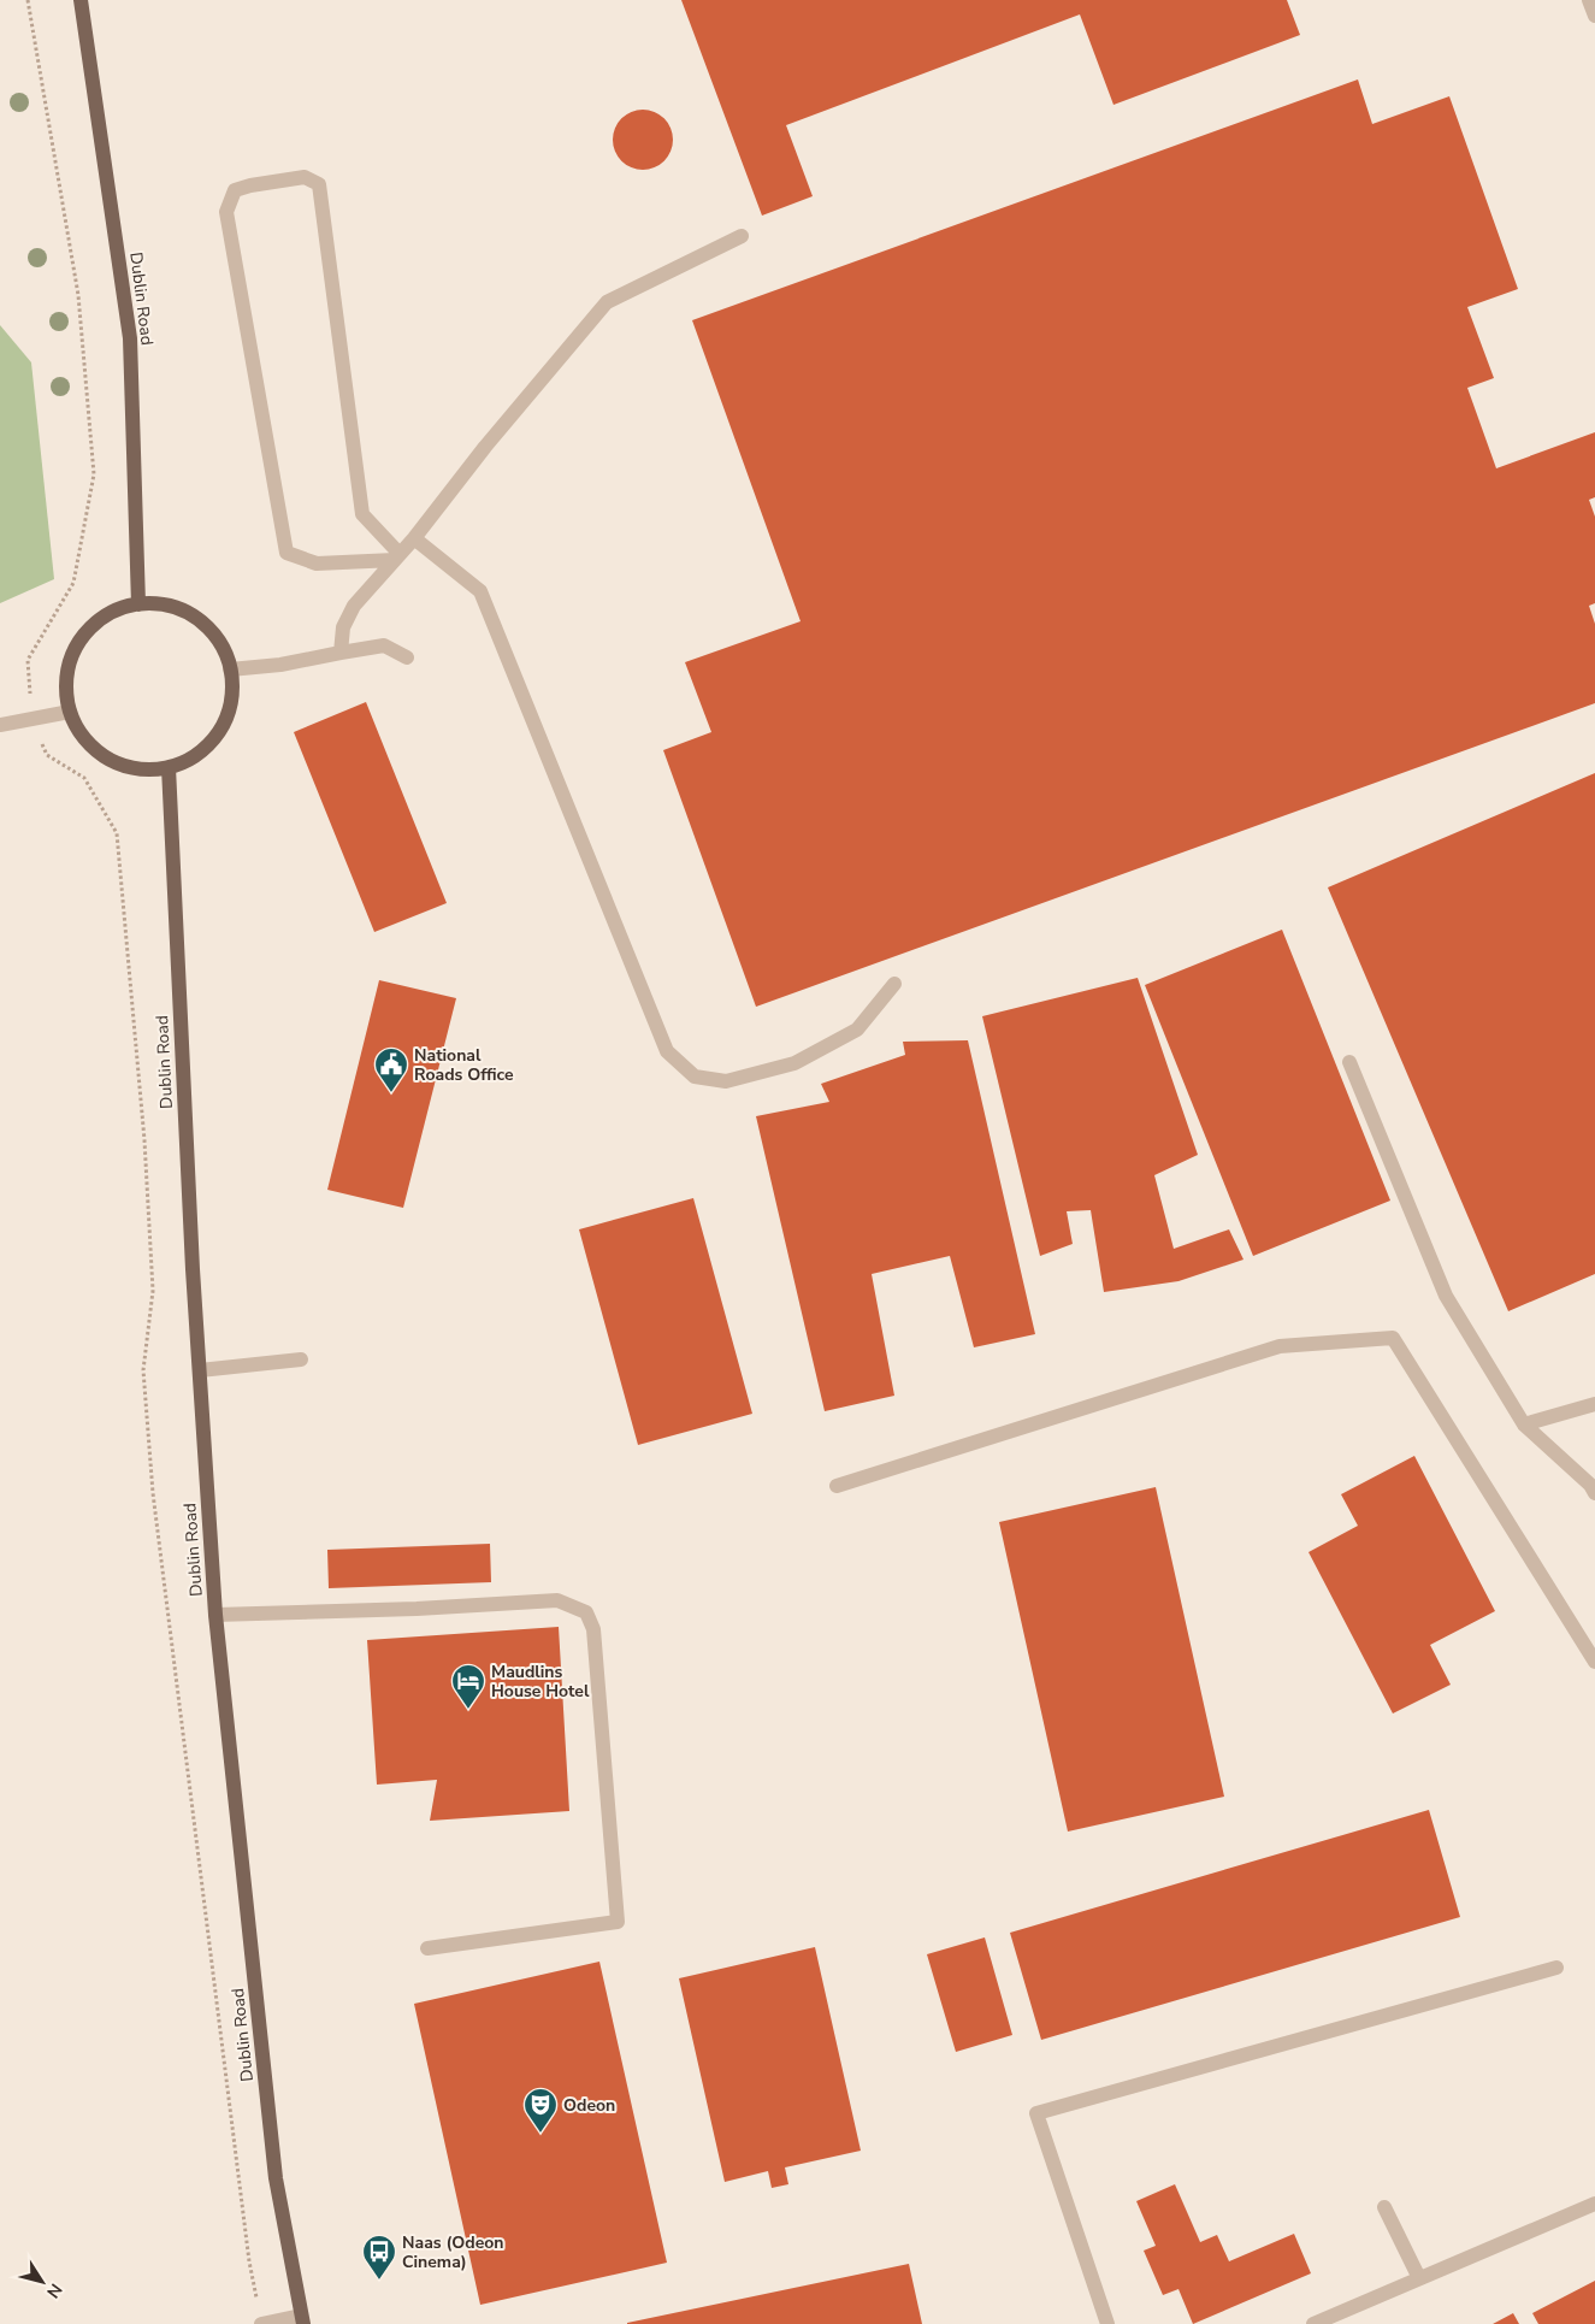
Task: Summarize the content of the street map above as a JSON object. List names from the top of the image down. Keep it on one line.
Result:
{"streets":{"main road":["Dublin Road"]},"places":{"public building":["National Roads Office"],"hotel":["Maudlins House Hotel"],"theatre":["Odeon"],"bus stop":["Naas (Odeon Cinema)"]},"north":"bottom right"}
